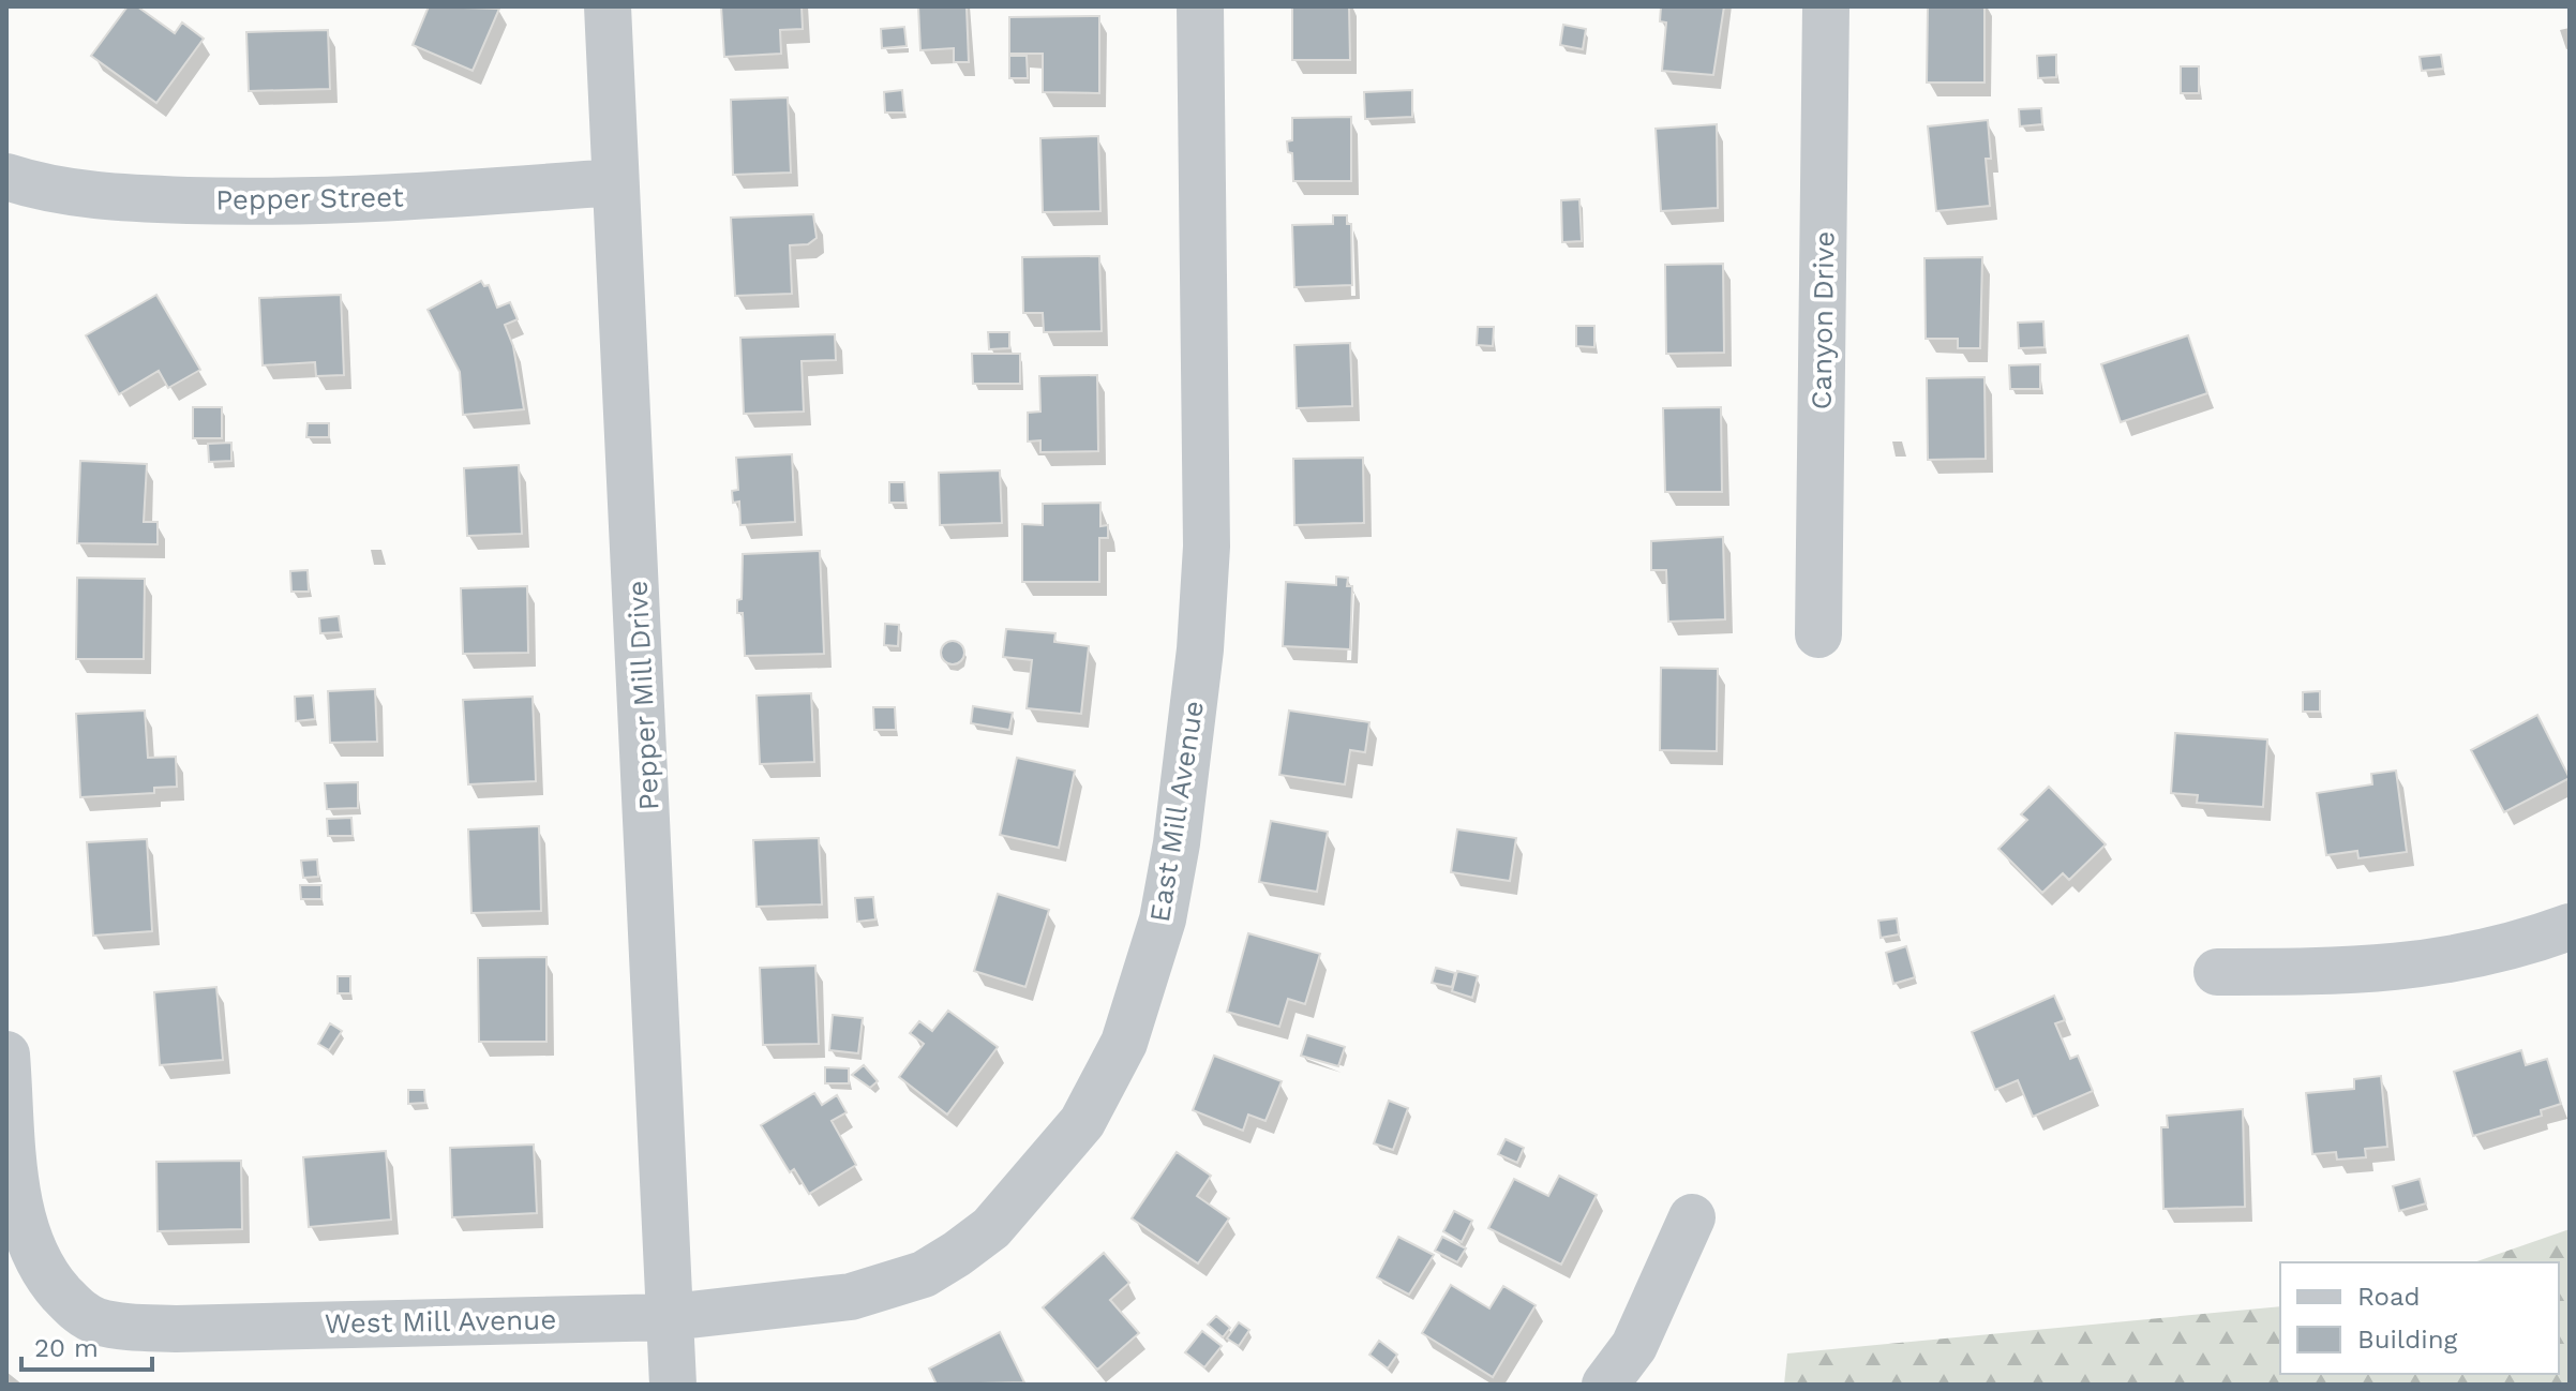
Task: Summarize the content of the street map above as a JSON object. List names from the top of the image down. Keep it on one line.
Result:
{"streets":{"street":["Pepper Street","Canyon Drive","Pepper Mill Drive","East Mill Avenue","West Mill Avenue"]},"crossings":[["Pepper Street","Pepper Mill Drive"],["Pepper Mill Drive","East Mill Avenue"],["Pepper Mill Drive","West Mill Avenue"],["East Mill Avenue","West Mill Avenue"]],"legend":["Road","Building"],"scale_bar":"20 m"}
